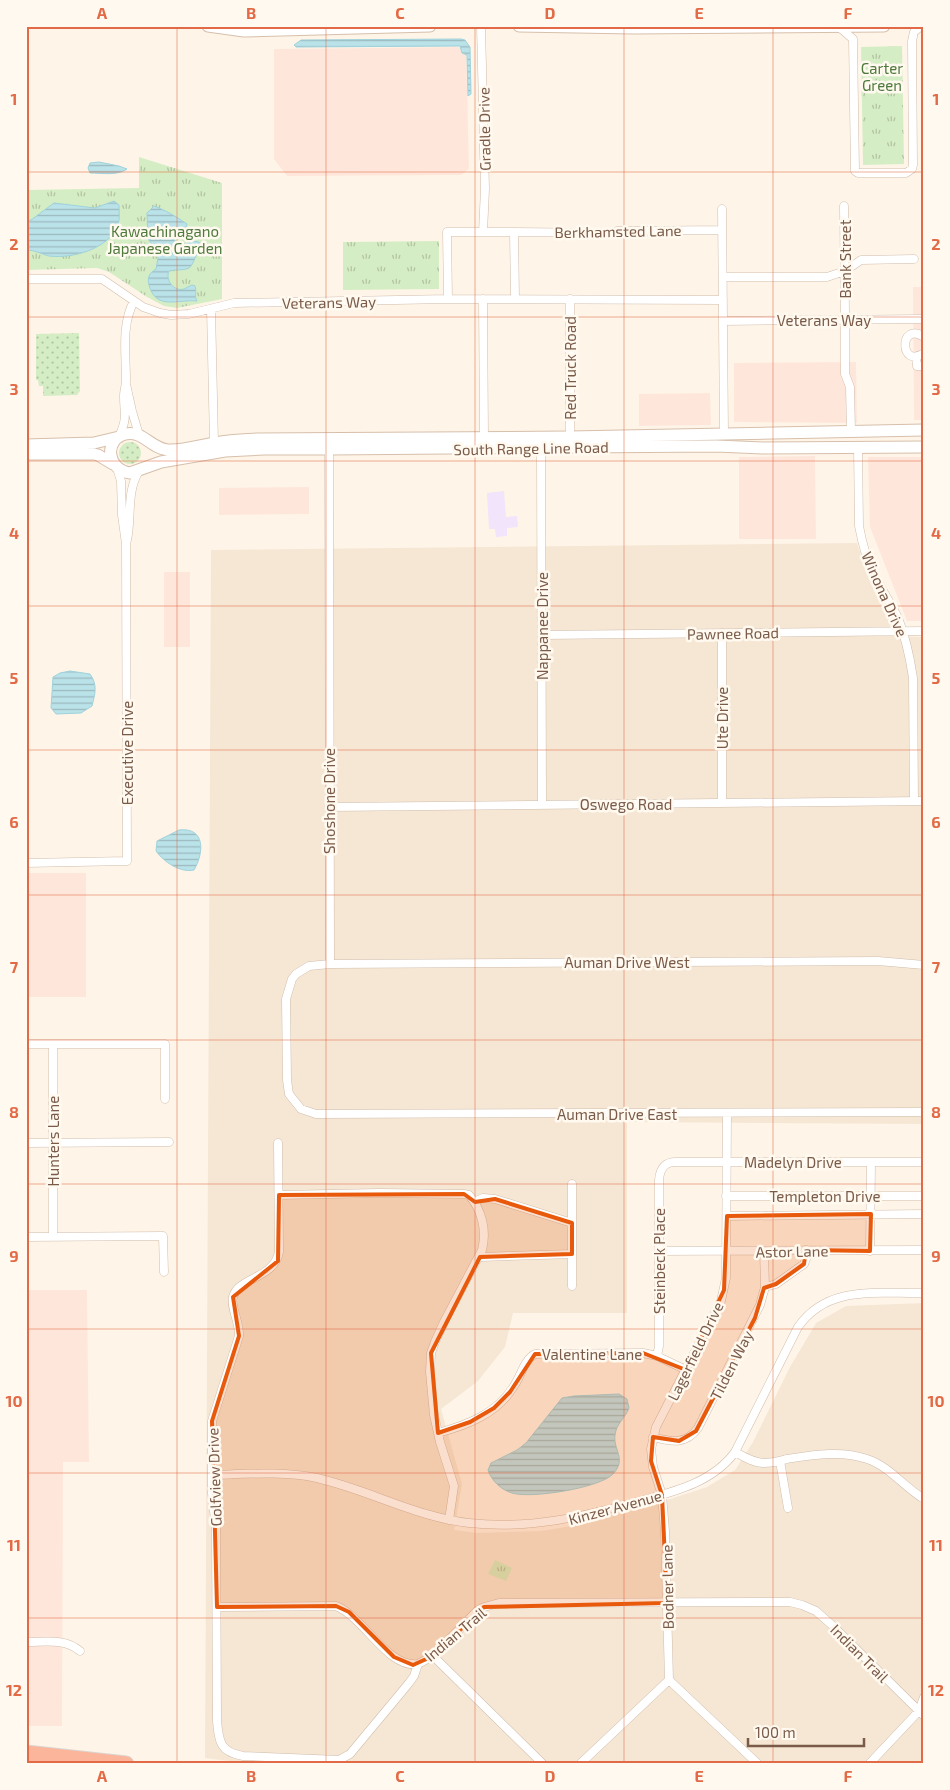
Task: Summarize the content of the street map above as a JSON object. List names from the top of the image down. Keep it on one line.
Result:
{"streets":{"main road":["South Range Line Road"],"street":["Gradle Drive","Berkhamsted Lane","Bank Street","Veterans Way","Red Truck Road","Winona Drive","Nappanee Drive","Pawnee Road","Ute Drive","Executive Drive","Shoshone Drive","Oswego Road","Auman Drive West","Auman Drive East","Hunters Lane","Madelyn Drive","Templeton Drive","Astor Lane","Steinbeck Place","Lagerfield Drive","Valentine Lane","Tilden Way","Golfview Drive","Kinzer Avenue","Bodner Lane","Indian Trail"]},"crossings":[["Gradle Drive","Berkhamsted Lane"],["Berkhamsted Lane","Veterans Way"],["Red Truck Road","South Range Line Road"],["South Range Line Road","Winona Drive"],["South Range Line Road","Nappanee Drive"],["South Range Line Road","Executive Drive"],["South Range Line Road","Shoshone Drive"],["Winona Drive","Pawnee Road"],["Winona Drive","Oswego Road"],["Nappanee Drive","Pawnee Road"],["Nappanee Drive","Oswego Road"],["Pawnee Road","Ute Drive"],["Ute Drive","Oswego Road"],["Shoshone Drive","Oswego Road"],["Shoshone Drive","Auman Drive West"],["Shoshone Drive","Auman Drive East"],["Auman Drive West","Auman Drive East"],["Auman Drive East","Lagerfield Drive"],["Madelyn Drive","Steinbeck Place"],["Madelyn Drive","Lagerfield Drive"],["Templeton Drive","Lagerfield Drive"],["Astor Lane","Steinbeck Place"],["Astor Lane","Lagerfield Drive"],["Astor Lane","Tilden Way"],["Steinbeck Place","Valentine Lane"],["Lagerfield Drive","Valentine Lane"],["Lagerfield Drive","Tilden Way"],["Lagerfield Drive","Kinzer Avenue"],["Lagerfield Drive","Bodner Lane"],["Golfview Drive","Kinzer Avenue"],["Golfview Drive","Indian Trail"],["Kinzer Avenue","Bodner Lane"],["Bodner Lane","Indian Trail"]],"parks":["Carter Green","Kawachinagano Japanese Garden"],"scale_bar":"100 m","grid":{"columns":["A","B","C","D","E","F"],"rows":["1","2","3","4","5","6","7","8","9","10","11","12"]}}
